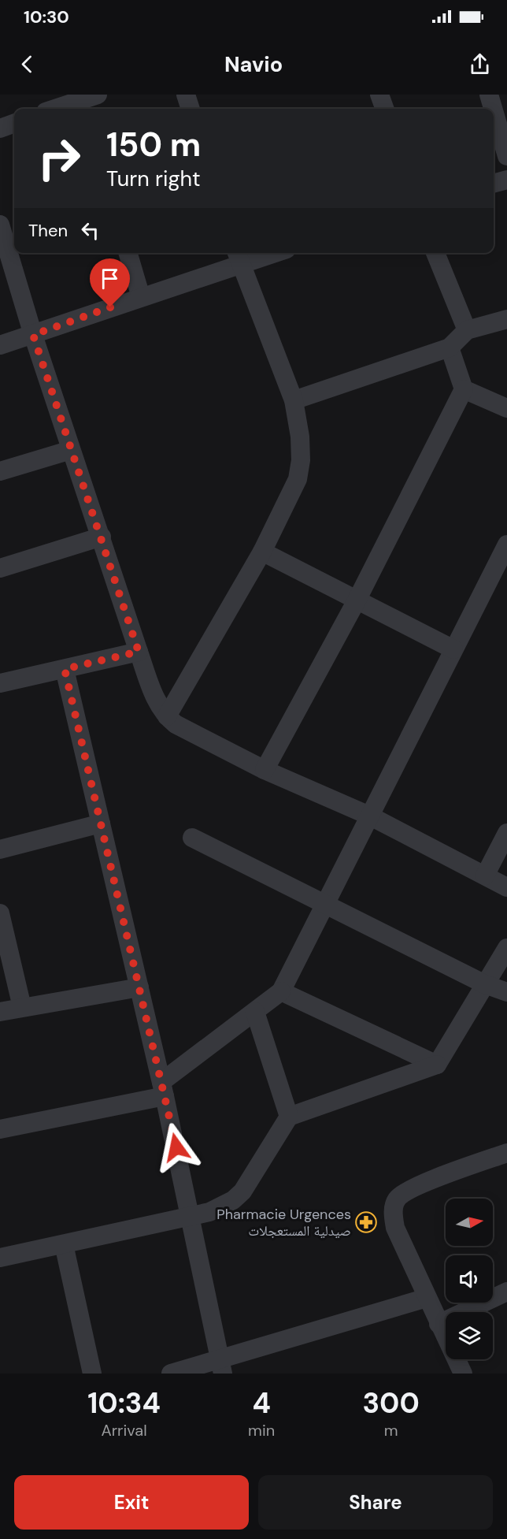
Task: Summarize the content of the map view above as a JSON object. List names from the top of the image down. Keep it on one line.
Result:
{"places":{"pharmacy":["Pharmacie Urgences صيدلية المستعجلات"]},"north":"right","page":{"status":"10:30","header":"Navio","turn":["150 m","Turn right"],"then":"Then","eta":["10:34","Arrival","4","min","300","m"],"buttons":["Exit","Share"]}}
